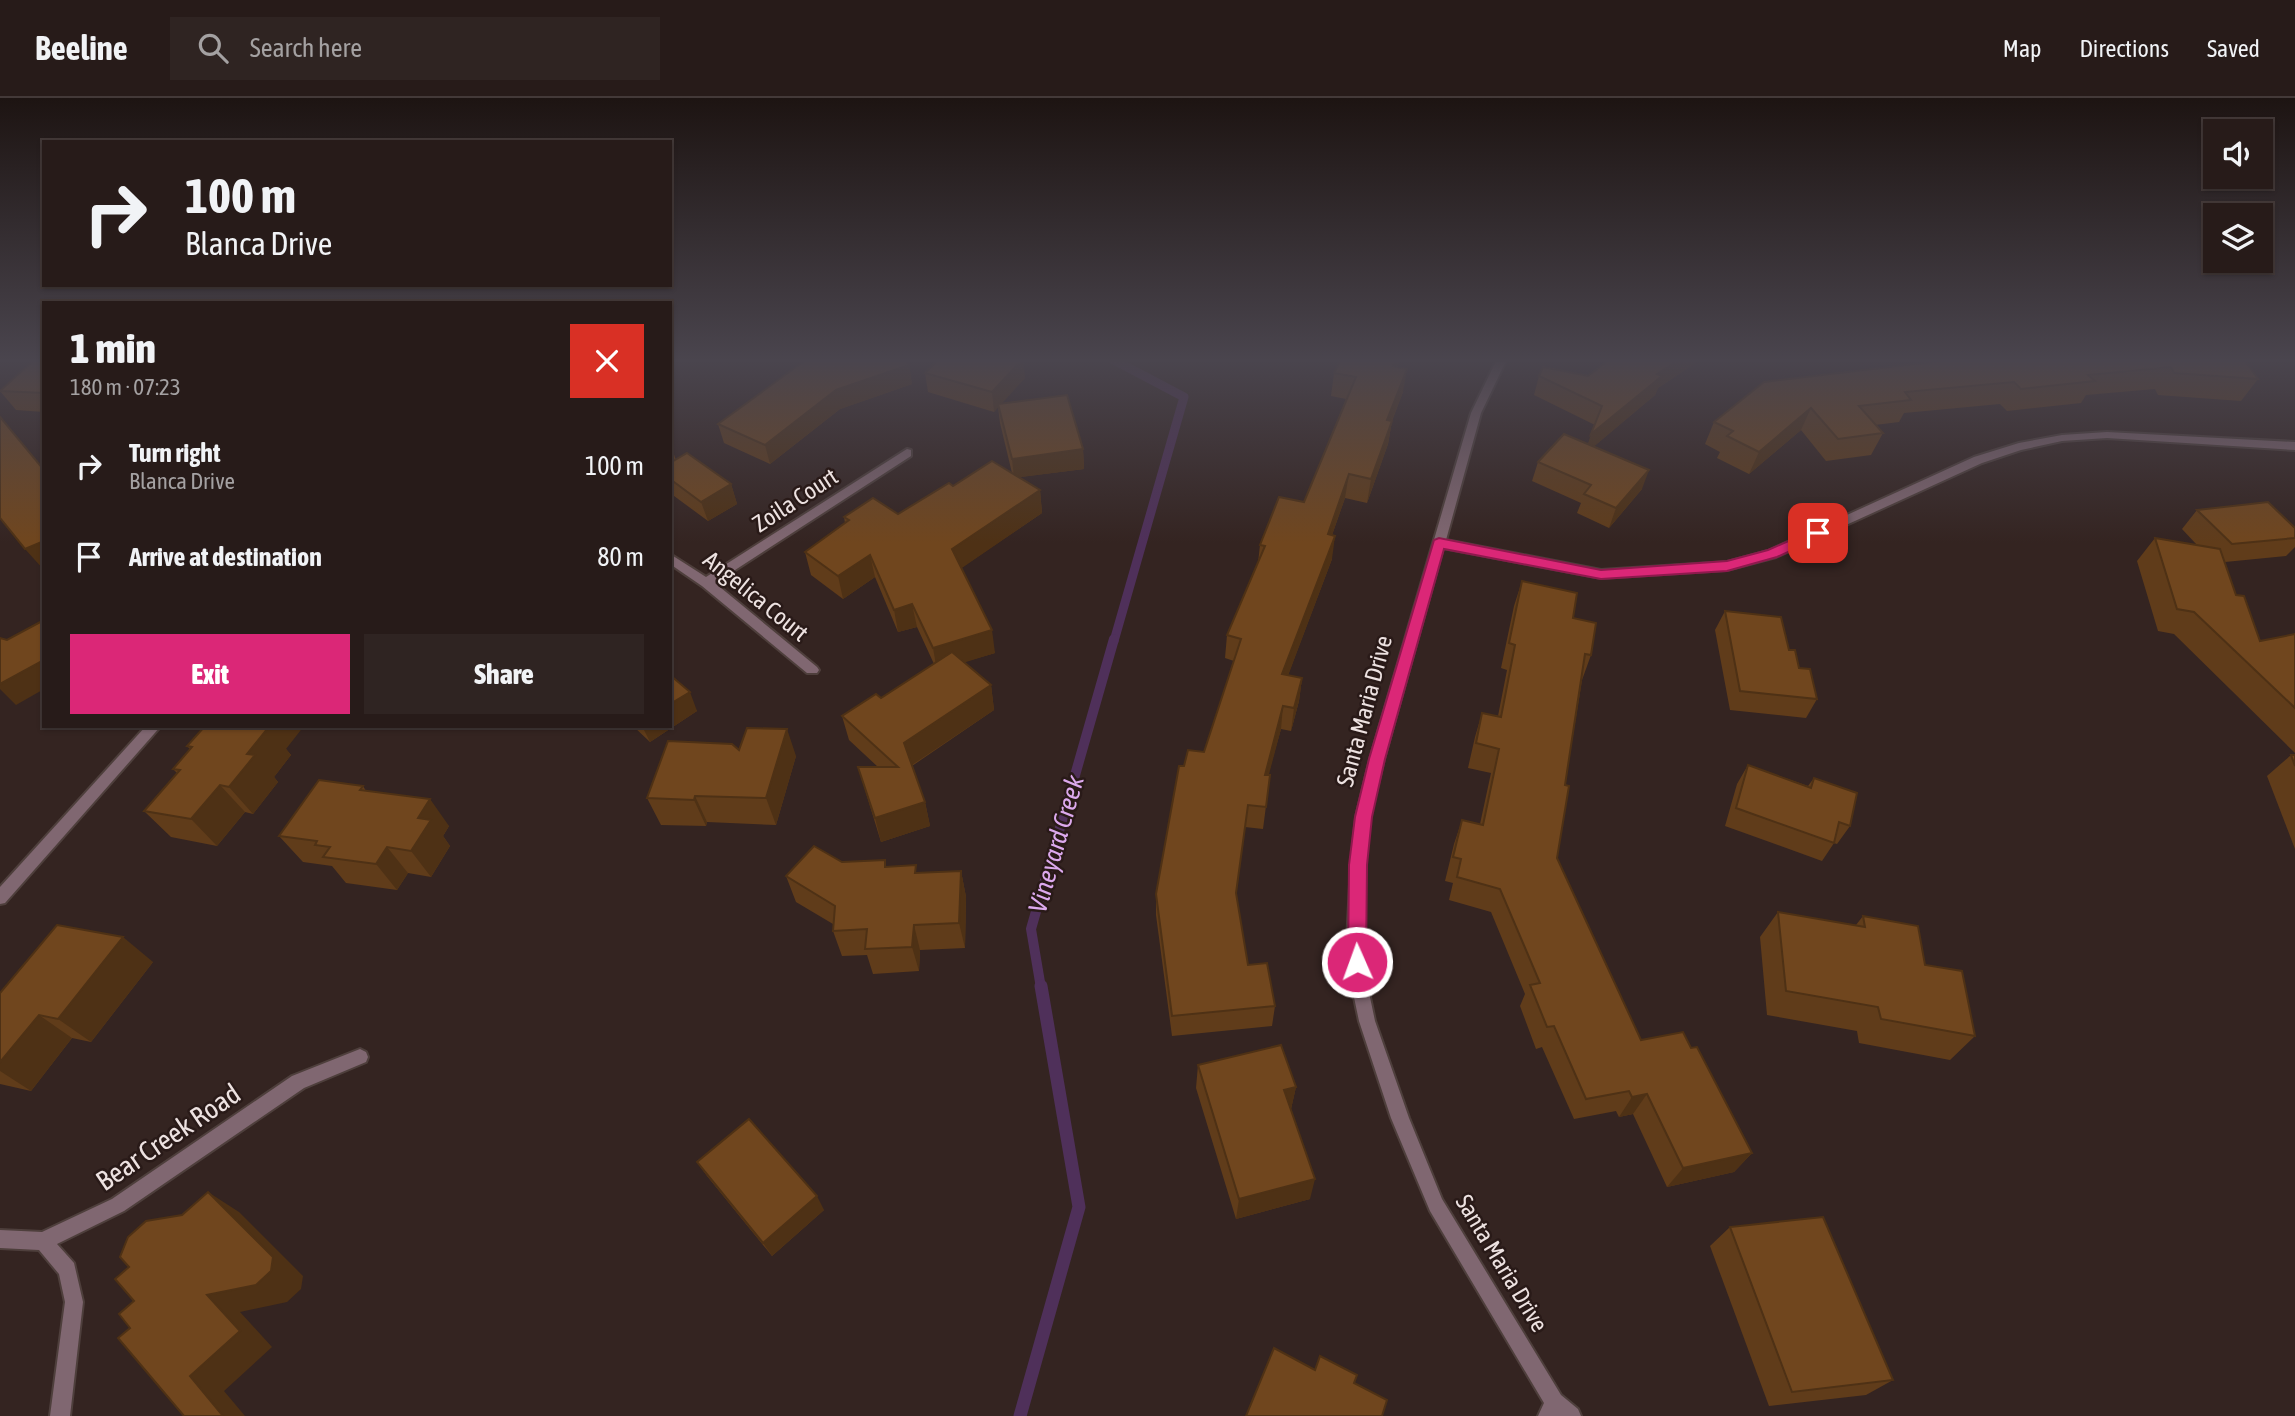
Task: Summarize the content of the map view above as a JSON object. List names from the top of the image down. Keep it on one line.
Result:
{"streets":{"street":["Zoila Court","Angelica Court","Santa Maria Drive","Bear Creek Road"]},"crossings":[["Zoila Court","Angelica Court"]],"water":["Vineyard Creek"],"page":{"header":"Beeline","search":"Search here","nav":["Map","Directions","Saved"],"turn":["100 m","Blanca Drive"],"heading":["1 min","180 m · 07:23"],"list":[{"name":"Turn right","note":"Blanca Drive","value":"100 m"},{"name":"Arrive at destination","value":"80 m"}],"buttons":["Exit","Share"]}}
